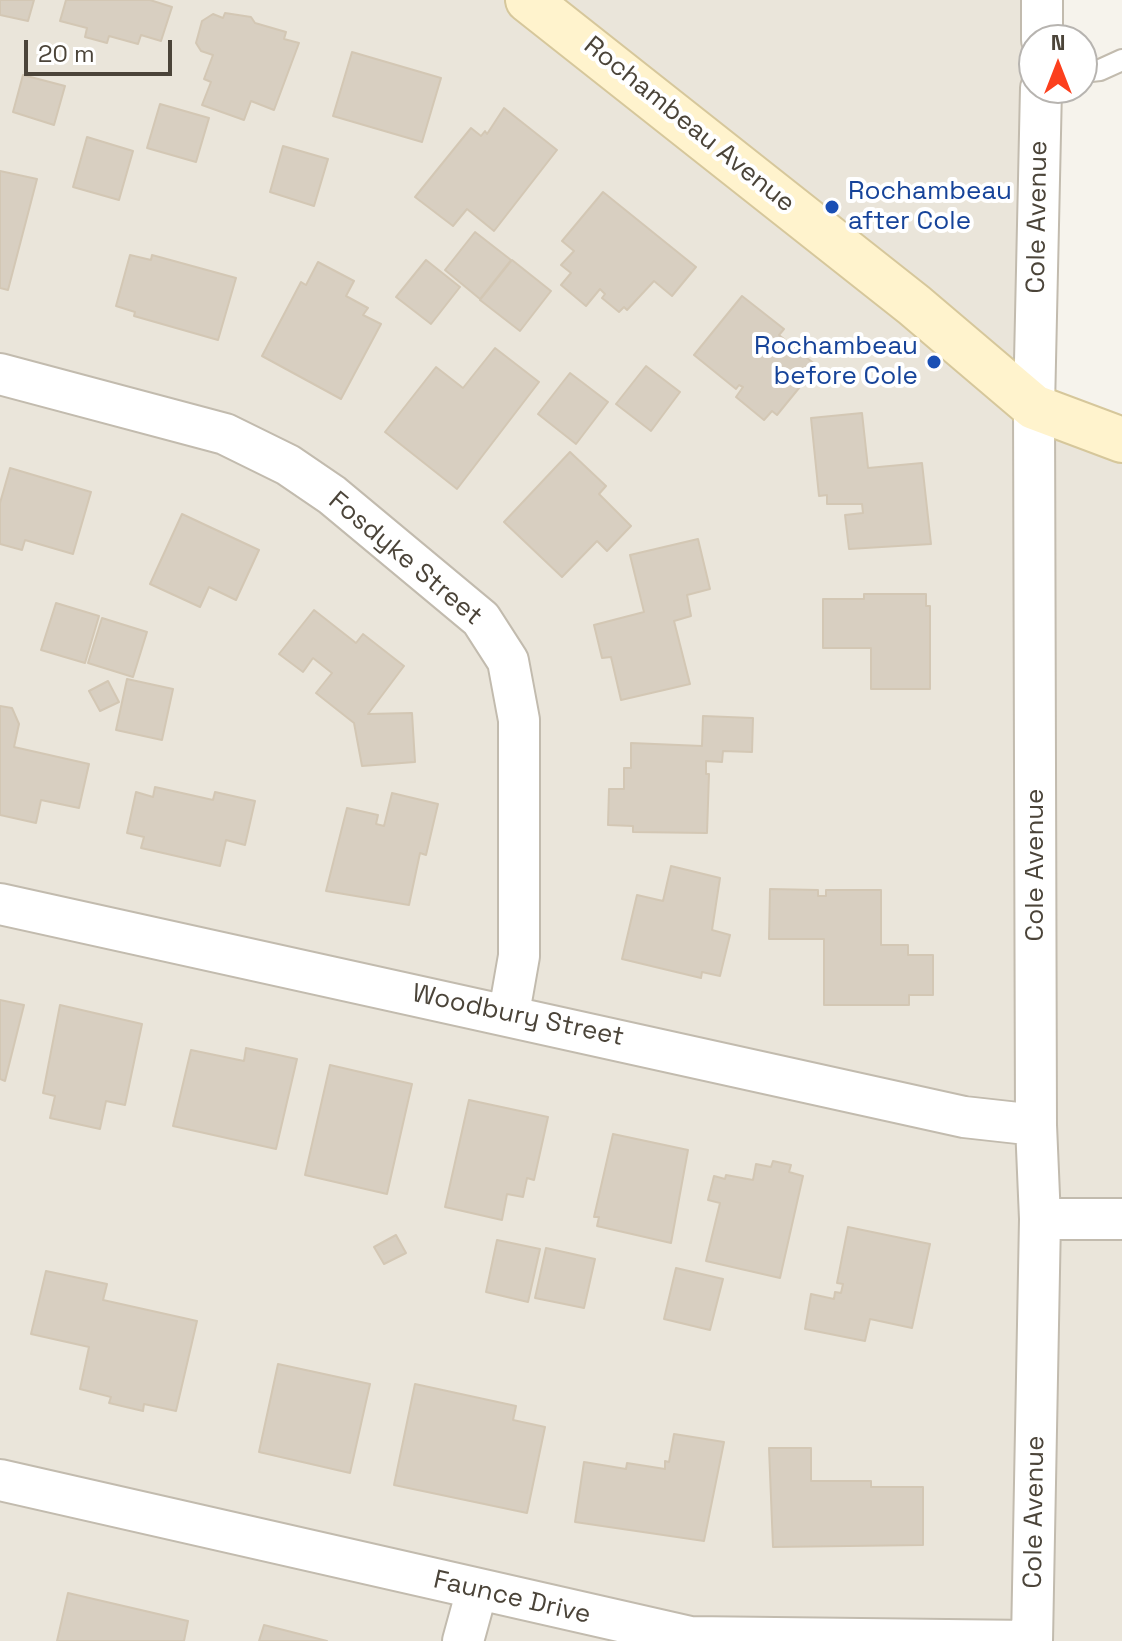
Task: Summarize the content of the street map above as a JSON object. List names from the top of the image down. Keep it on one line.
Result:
{"streets":{"street":["Rochambeau Avenue","Cole Avenue","Fosdyke Street","Woodbury Street","Faunce Drive"]},"crossings":[["Rochambeau Avenue","Cole Avenue"],["Cole Avenue","Woodbury Street"],["Cole Avenue","Faunce Drive"],["Fosdyke Street","Woodbury Street"]],"places":["Rochambeau after Cole","Rochambeau before Cole"],"scale_bar":"20 m","north":"top"}
